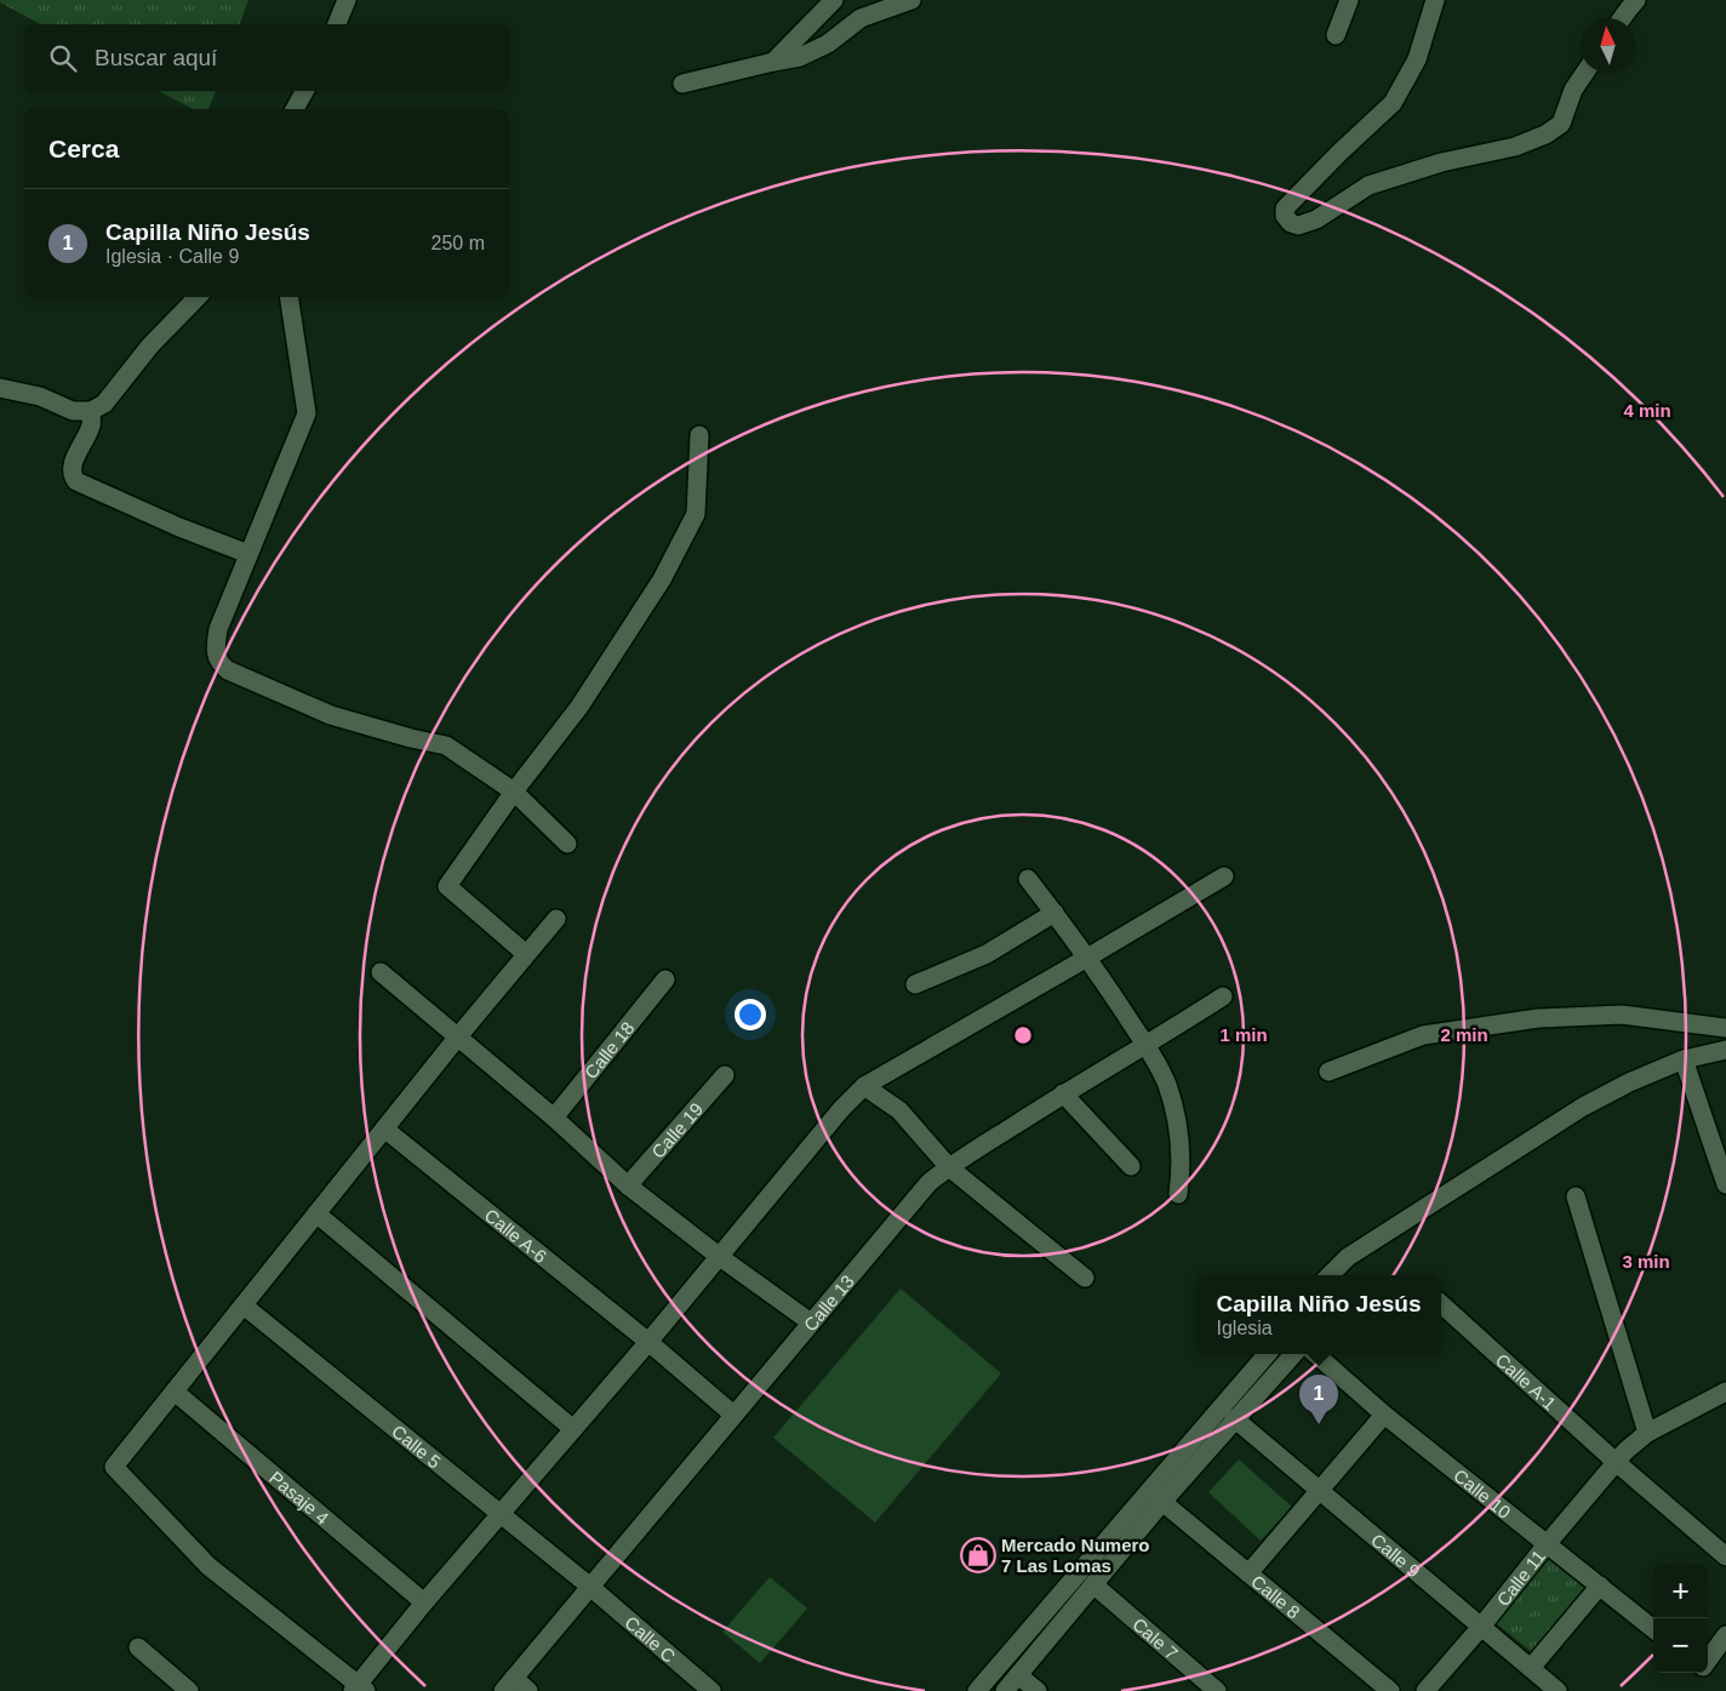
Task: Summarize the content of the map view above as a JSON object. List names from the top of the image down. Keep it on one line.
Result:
{"streets":{"street":["Calle 18","Calle 19","Calle A-6","Calle 13","Calle A-1","Calle 5","Calle 10","Pasaje 4","Calle 9","Calle 11","Calle 8","Cale 7","Calle C"]},"crossings":[["Calle A-6","Calle 13"],["Calle 13","Calle 5"],["Calle 13","Calle C"],["Calle A-1","Calle 11"],["Calle 5","Calle C"],["Calle 10","Calle 11"],["Calle 9","Calle 11"]],"places":{"shop":["Mercado Numero 7 Las Lomas"]},"north":"top","page":{"search":"Buscar aquí","heading":"Cerca","list":[{"mark":"1","name":"Capilla Niño Jesús","note":"Iglesia · Calle 9","value":"250 m"}],"popup":["Capilla Niño Jesús","Iglesia"],"pins":"1","map_buttons":["+","−"]},"rings":["4 min","1 min","2 min","3 min"]}
